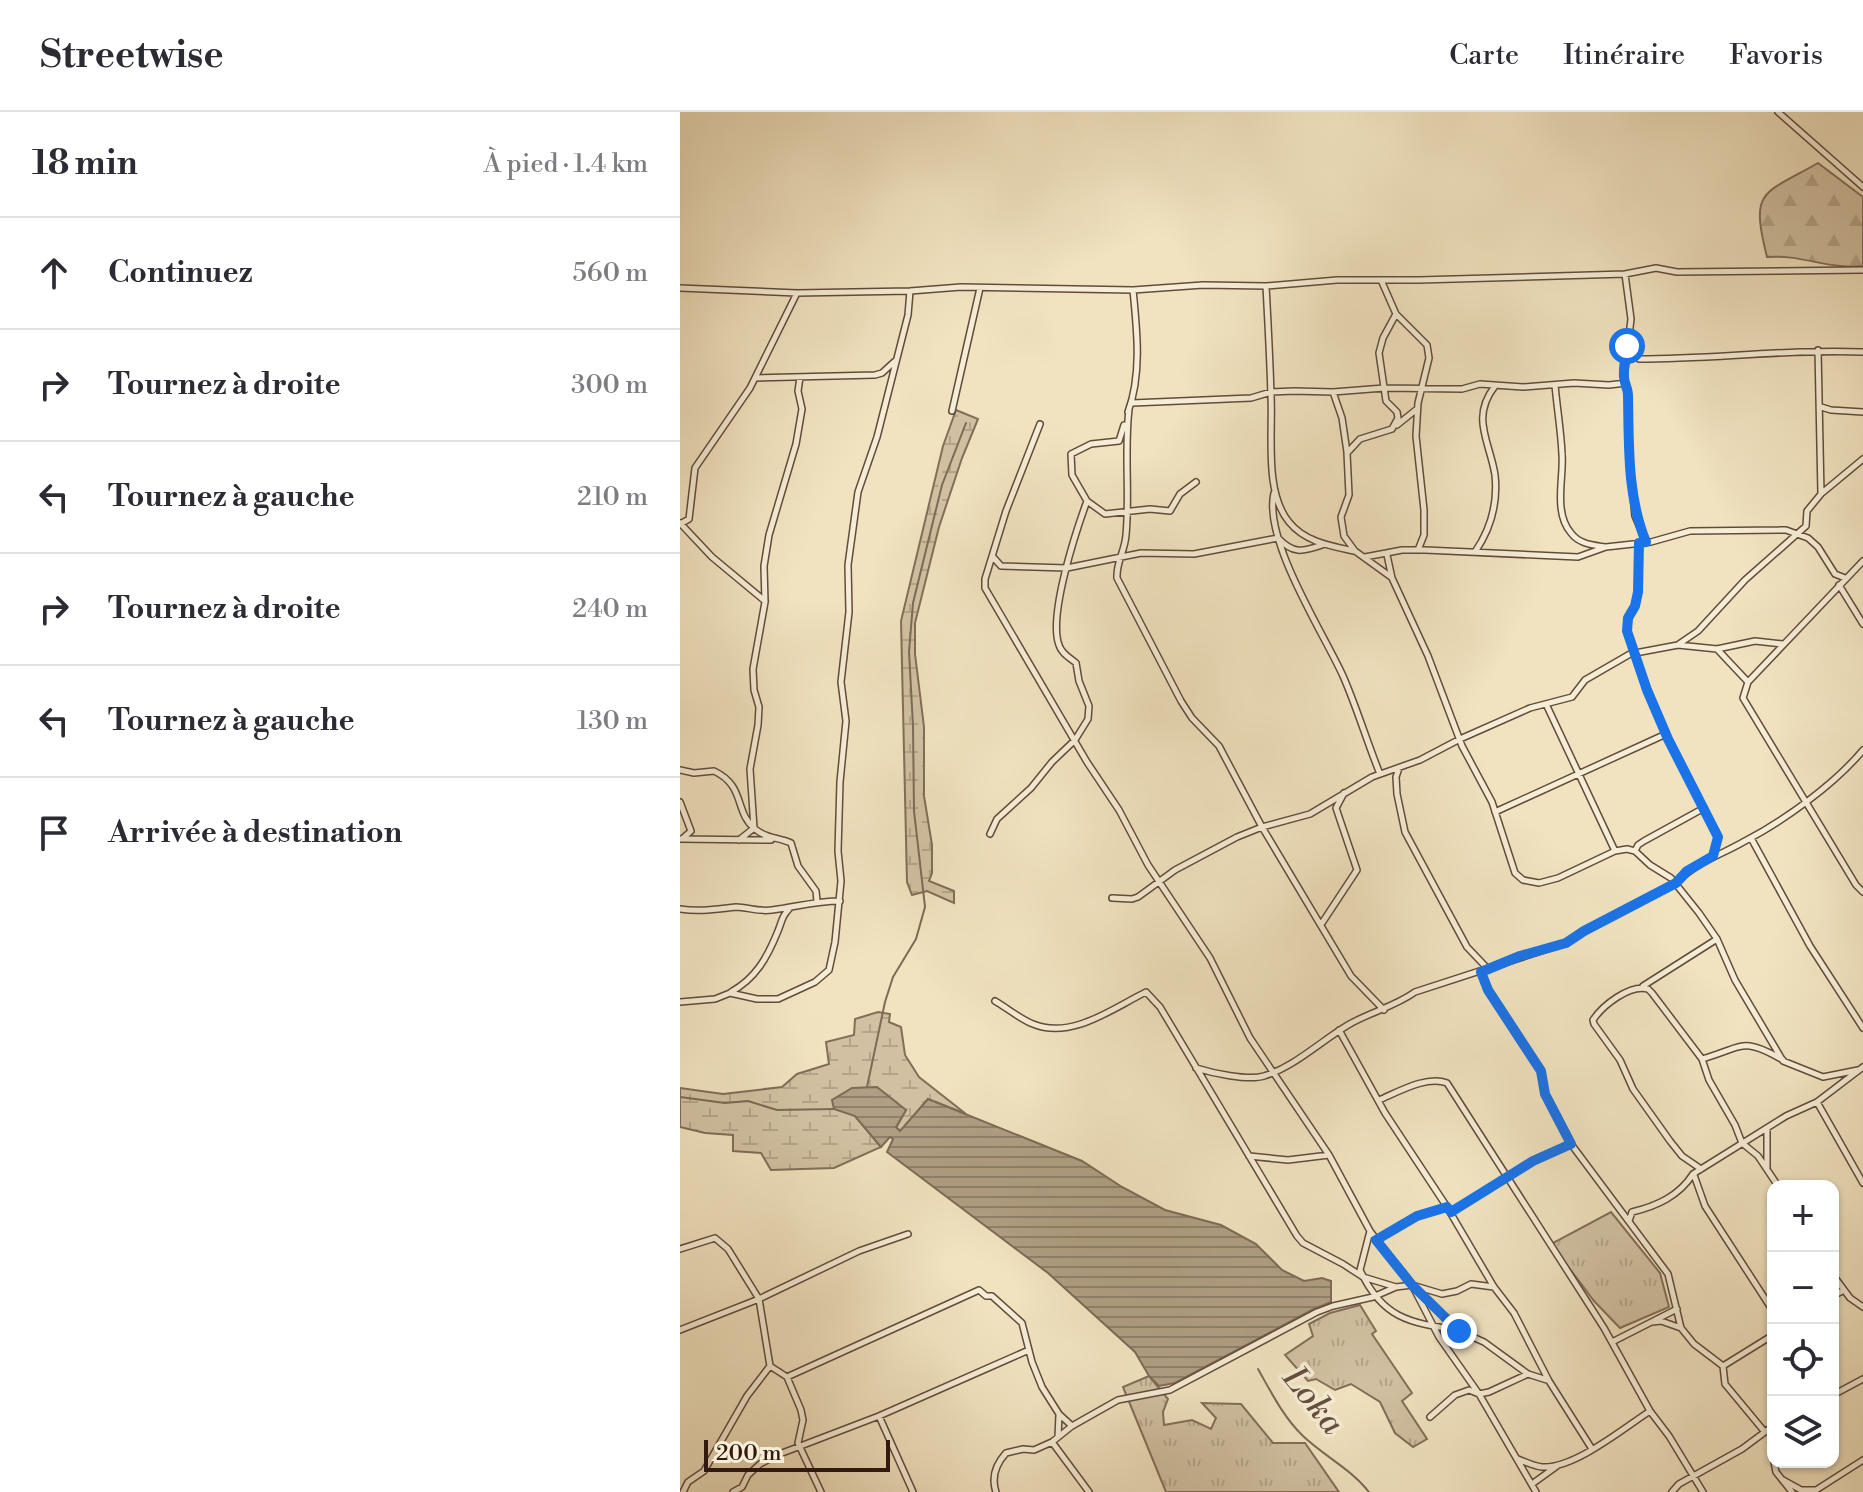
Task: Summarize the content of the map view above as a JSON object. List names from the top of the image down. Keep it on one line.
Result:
{"water":["Loka"],"scale_bar":"200 m","page":{"header":"Streetwise","nav":["Carte","Itinéraire","Favoris"],"heading":["18 min","À pied · 1.4 km"],"list":[["Continuez","560 m"],["Tournez à droite","300 m"],["Tournez à gauche","210 m"],["Tournez à droite","240 m"],["Tournez à gauche","130 m"],"Arrivée à destination"],"map_buttons":["+","−"],"scale":"200 m"}}
